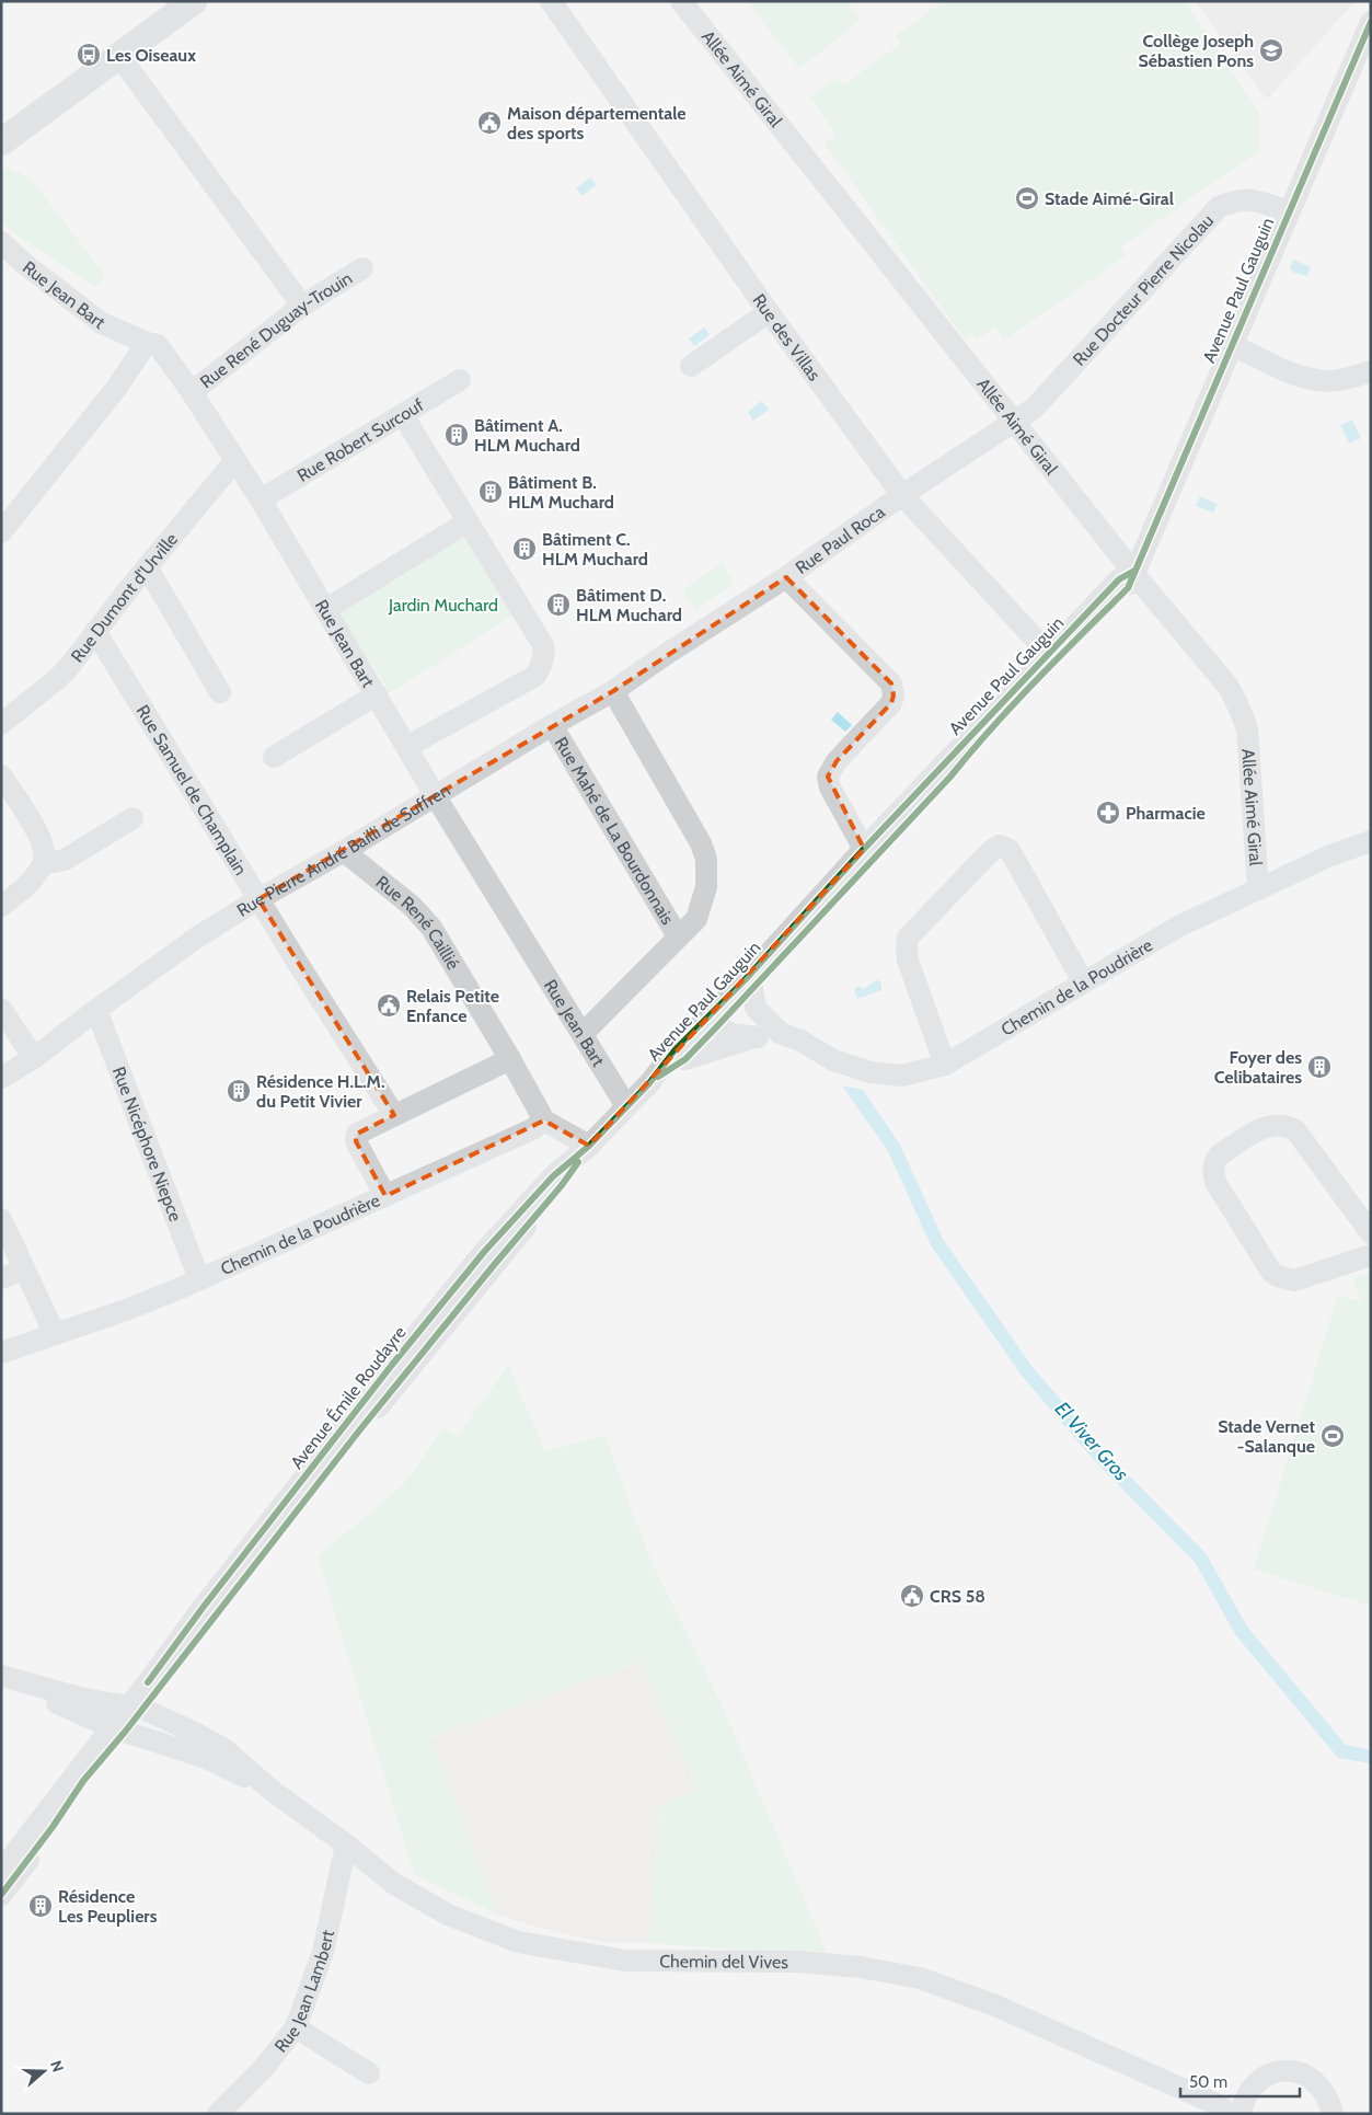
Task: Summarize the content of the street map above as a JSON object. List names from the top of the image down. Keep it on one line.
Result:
{"streets":{"street":["Allée Aimé Giral","Rue Docteur Pierre Nicolau","Avenue Paul Gauguin","Rue Jean Bart","Rue René Duguay-Trouin","Rue des Villas","Rue Robert Surcouf","Rue Paul Roca","Rue Dumont d'Urville","Rue Samuel de Champlain","Rue Mahé de La Bourdonnais","Rue Pierre André Bailli de Suffren","Rue René Caillié","Chemin de la Poudrière","Rue Nicéphore Niepce","Avenue Émile Roudayre","Chemin del Vives","Rue Jean Lambert"]},"crossings":[["Allée Aimé Giral","Rue Docteur Pierre Nicolau"],["Allée Aimé Giral","Avenue Paul Gauguin"],["Allée Aimé Giral","Rue Paul Roca"],["Allée Aimé Giral","Chemin de la Poudrière"],["Rue Docteur Pierre Nicolau","Avenue Paul Gauguin"],["Rue Docteur Pierre Nicolau","Rue Paul Roca"],["Avenue Paul Gauguin","Rue des Villas"],["Avenue Paul Gauguin","Chemin de la Poudrière"],["Avenue Paul Gauguin","Avenue Émile Roudayre"],["Rue Jean Bart","Rue René Duguay-Trouin"],["Rue Jean Bart","Rue Robert Surcouf"],["Rue Jean Bart","Rue Dumont d'Urville"],["Rue Jean Bart","Rue Pierre André Bailli de Suffren"],["Rue Jean Bart","Avenue Émile Roudayre"],["Rue des Villas","Rue Paul Roca"],["Rue Paul Roca","Rue Pierre André Bailli de Suffren"],["Rue Dumont d'Urville","Rue Samuel de Champlain"],["Rue Samuel de Champlain","Rue Pierre André Bailli de Suffren"],["Rue Mahé de La Bourdonnais","Rue Pierre André Bailli de Suffren"],["Rue Pierre André Bailli de Suffren","Rue René Caillié"],["Rue Pierre André Bailli de Suffren","Rue Nicéphore Niepce"],["Rue René Caillié","Chemin de la Poudrière"],["Chemin de la Poudrière","Rue Nicéphore Niepce"],["Avenue Émile Roudayre","Chemin del Vives"],["Chemin del Vives","Rue Jean Lambert"]],"water":["El Viver Gros"],"parks":["Jardin Muchard"],"places":{"school or university":["Collège Joseph Sébastien Pons"],"bus stop":["Les Oiseaux"],"public building":["Maison départementale des sports","Relais Petite Enfance","CRS 58"],"sports":["Stade Aimé-Giral","Stade Vernet -Salanque"],"building":["Bâtiment A. HLM Muchard","Bâtiment B. HLM Muchard","Bâtiment C. HLM Muchard","Bâtiment D. HLM Muchard","Foyer des Celibataires","Résidence H.L.M. du Petit Vivier","Résidence Les Peupliers"],"pharmacy":["Pharmacie"]},"scale_bar":"50 m","north":"right"}
